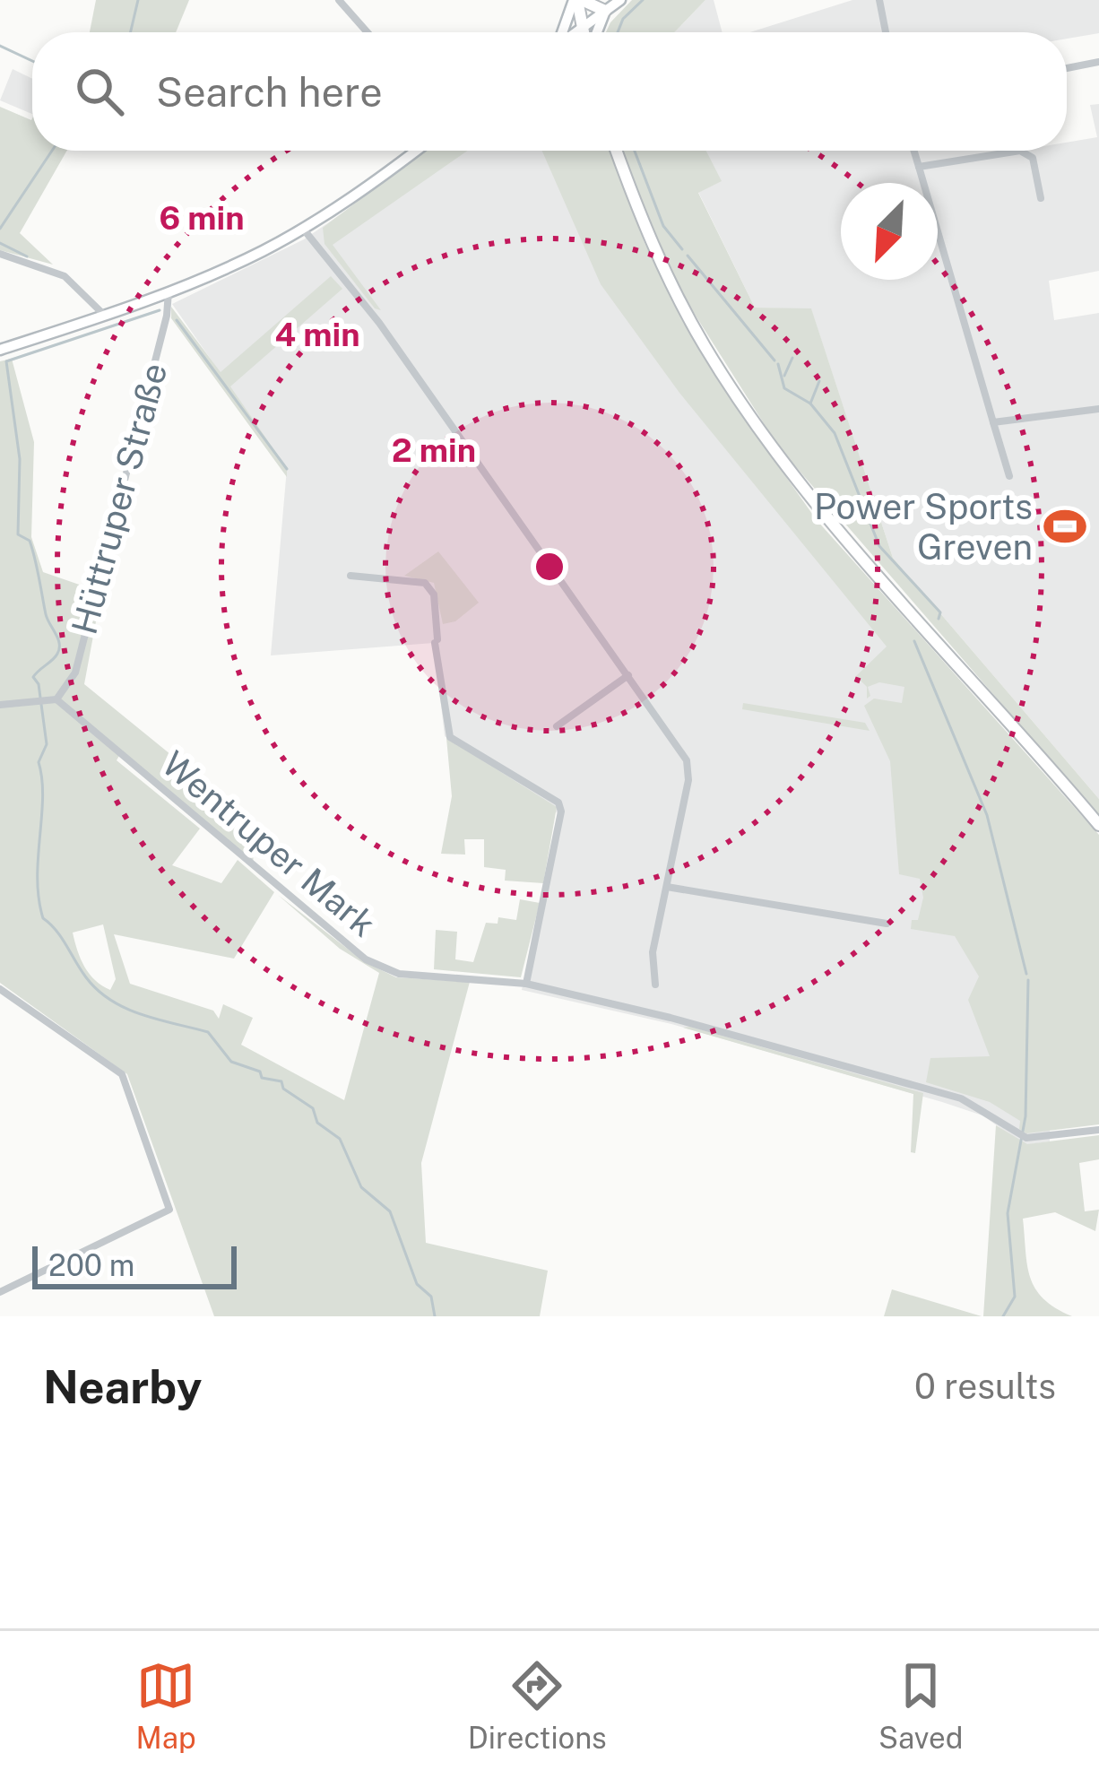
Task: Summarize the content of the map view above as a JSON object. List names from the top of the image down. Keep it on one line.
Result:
{"streets":{"main road":["Hüttruper Straße"],"street":["Wentruper Mark"]},"crossings":[["Hüttruper Straße","Wentruper Mark"]],"places":{"sports":["Power Sports Greven"]},"scale_bar":"200 m","north":"bottom left","page":{"search":"Search here","scale":"200 m","heading":["Nearby","0 results"],"nav":["Map","Directions","Saved"]},"rings":["6 min","4 min","2 min"]}
